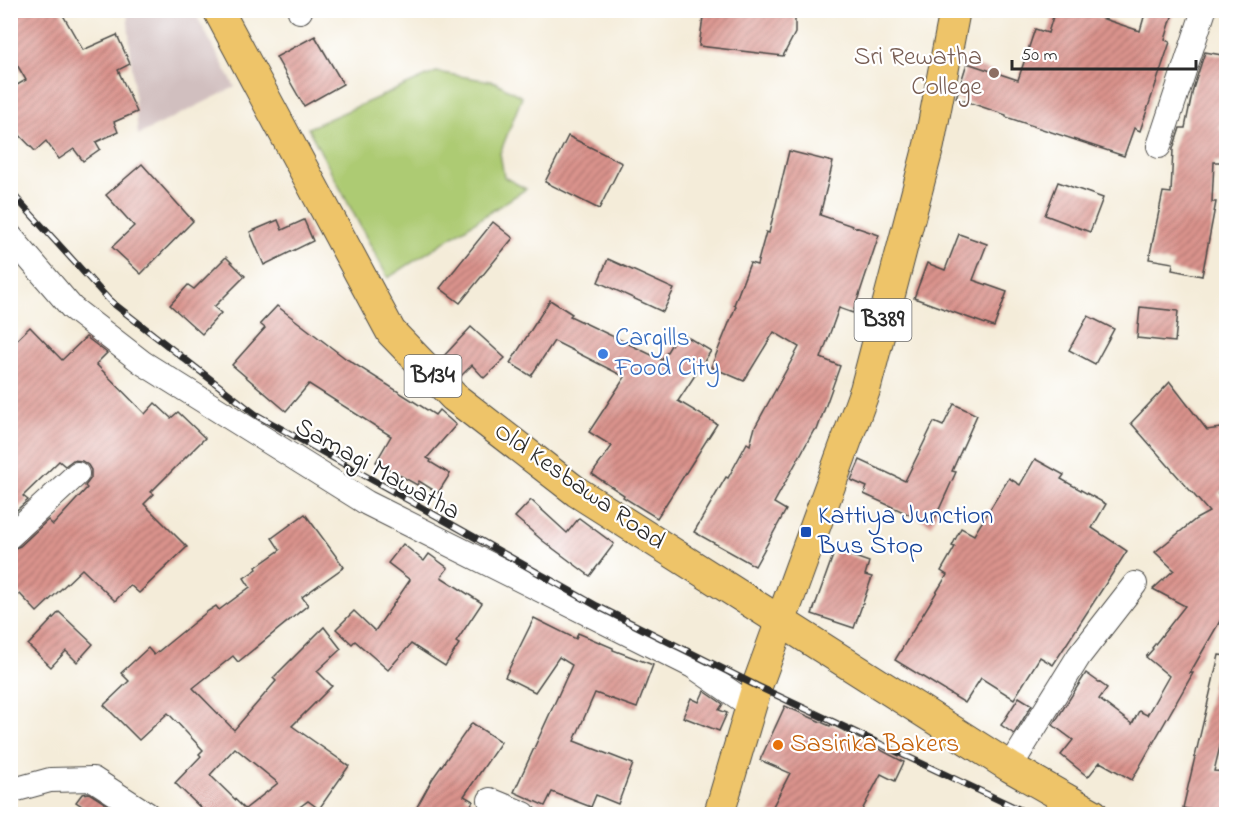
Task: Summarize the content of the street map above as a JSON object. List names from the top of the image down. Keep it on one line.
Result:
{"streets":{"main road":["B389","B134","Old Kesbawa Road"],"street":["Samagi Mawatha"]},"crossings":[["B389","Samagi Mawatha"],["B389","Old Kesbawa Road"]],"places":{"other":["Sri Rewatha College","Cargills Food City","Sasirika Bakers"],"transit":["Kattiya Junction Bus Stop"]},"scale_bar":"50 m"}
